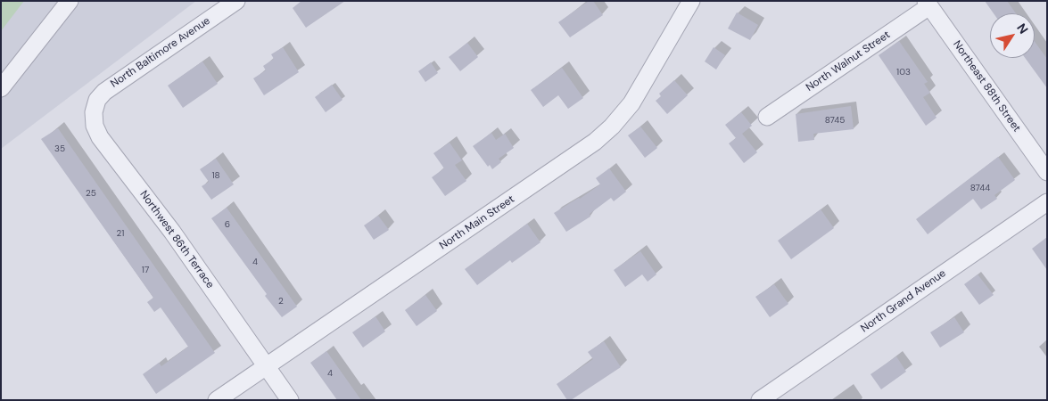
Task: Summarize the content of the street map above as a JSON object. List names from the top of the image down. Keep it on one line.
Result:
{"streets":{"street":["North Baltimore Avenue","North Walnut Street","Northeast 88th Street","North Main Street","Northwest 86th Terrace","North Grand Avenue"]},"crossings":[["North Baltimore Avenue","Northwest 86th Terrace"],["North Walnut Street","Northeast 88th Street"],["North Main Street","Northwest 86th Terrace"]],"house_numbers":["103","8745","35","18","8744","25","6","21","4","17","2","4"],"north":"top right"}
